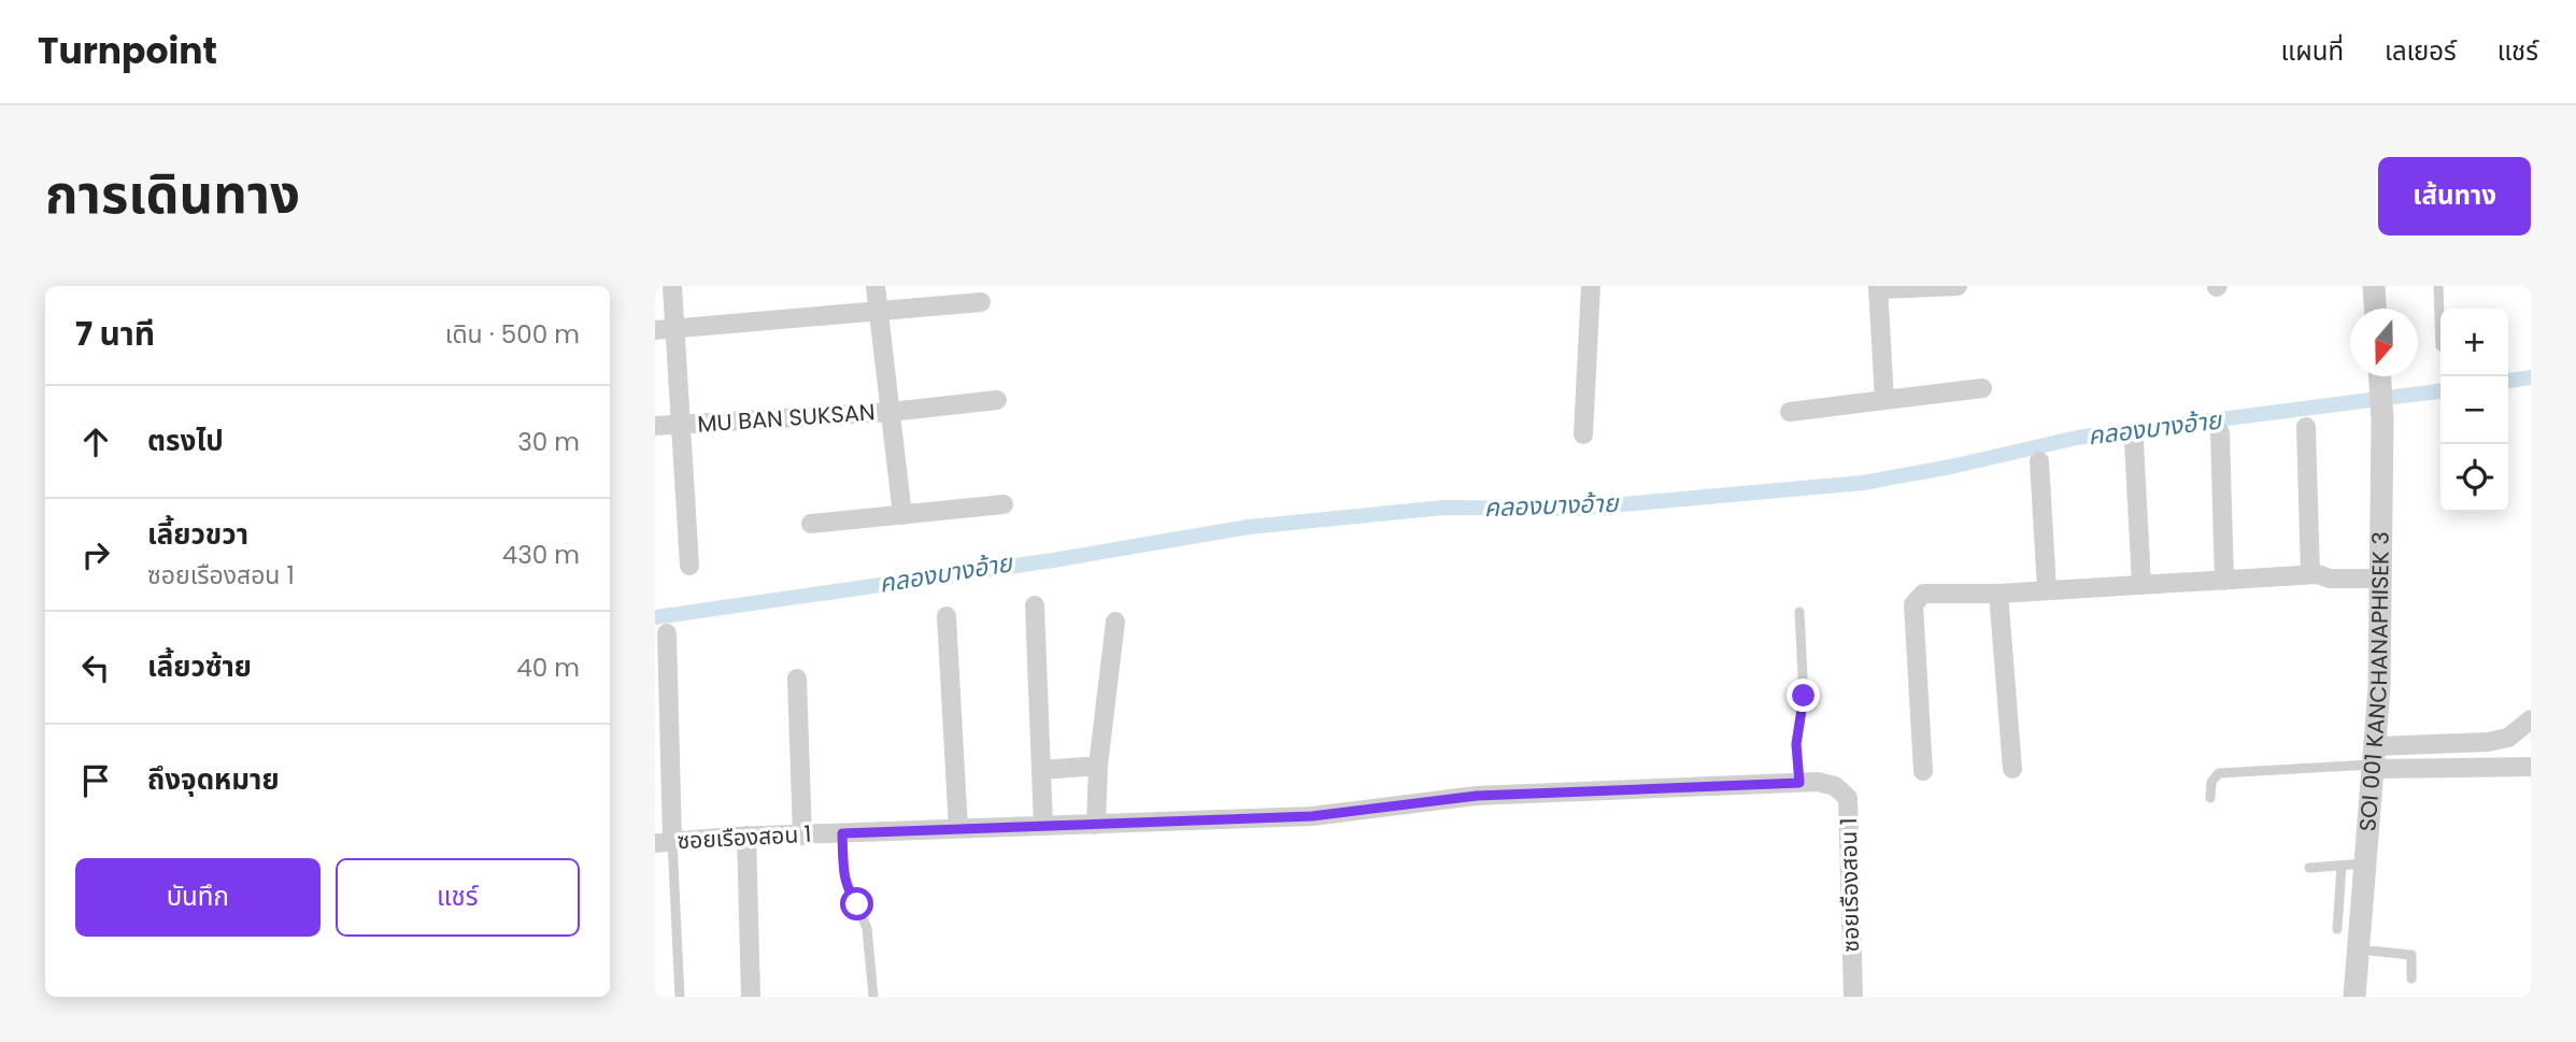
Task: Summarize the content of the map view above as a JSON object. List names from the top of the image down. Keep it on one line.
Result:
{"streets":{"street":["MU BAN SUKSAN","SOI 001 KANCHANAPHISEK 3","ซอยเรืองสอน 1"]},"water":["คลองบางอ้าย"],"north":"bottom","page":{"header":"Turnpoint","nav":["แผนที่","เลเยอร์","แชร์"],"title":"การเดินทาง","buttons":["เส้นทาง",["บันทึก","แชร์"]],"heading":["7 นาที","เดิน · 500 m"],"map_buttons":["+","−"],"list":[["ตรงไป","30 m"],["เลี้ยวขวา","ซอยเรืองสอน 1","430 m"],["เลี้ยวซ้าย","40 m"],"ถึงจุดหมาย"]}}
